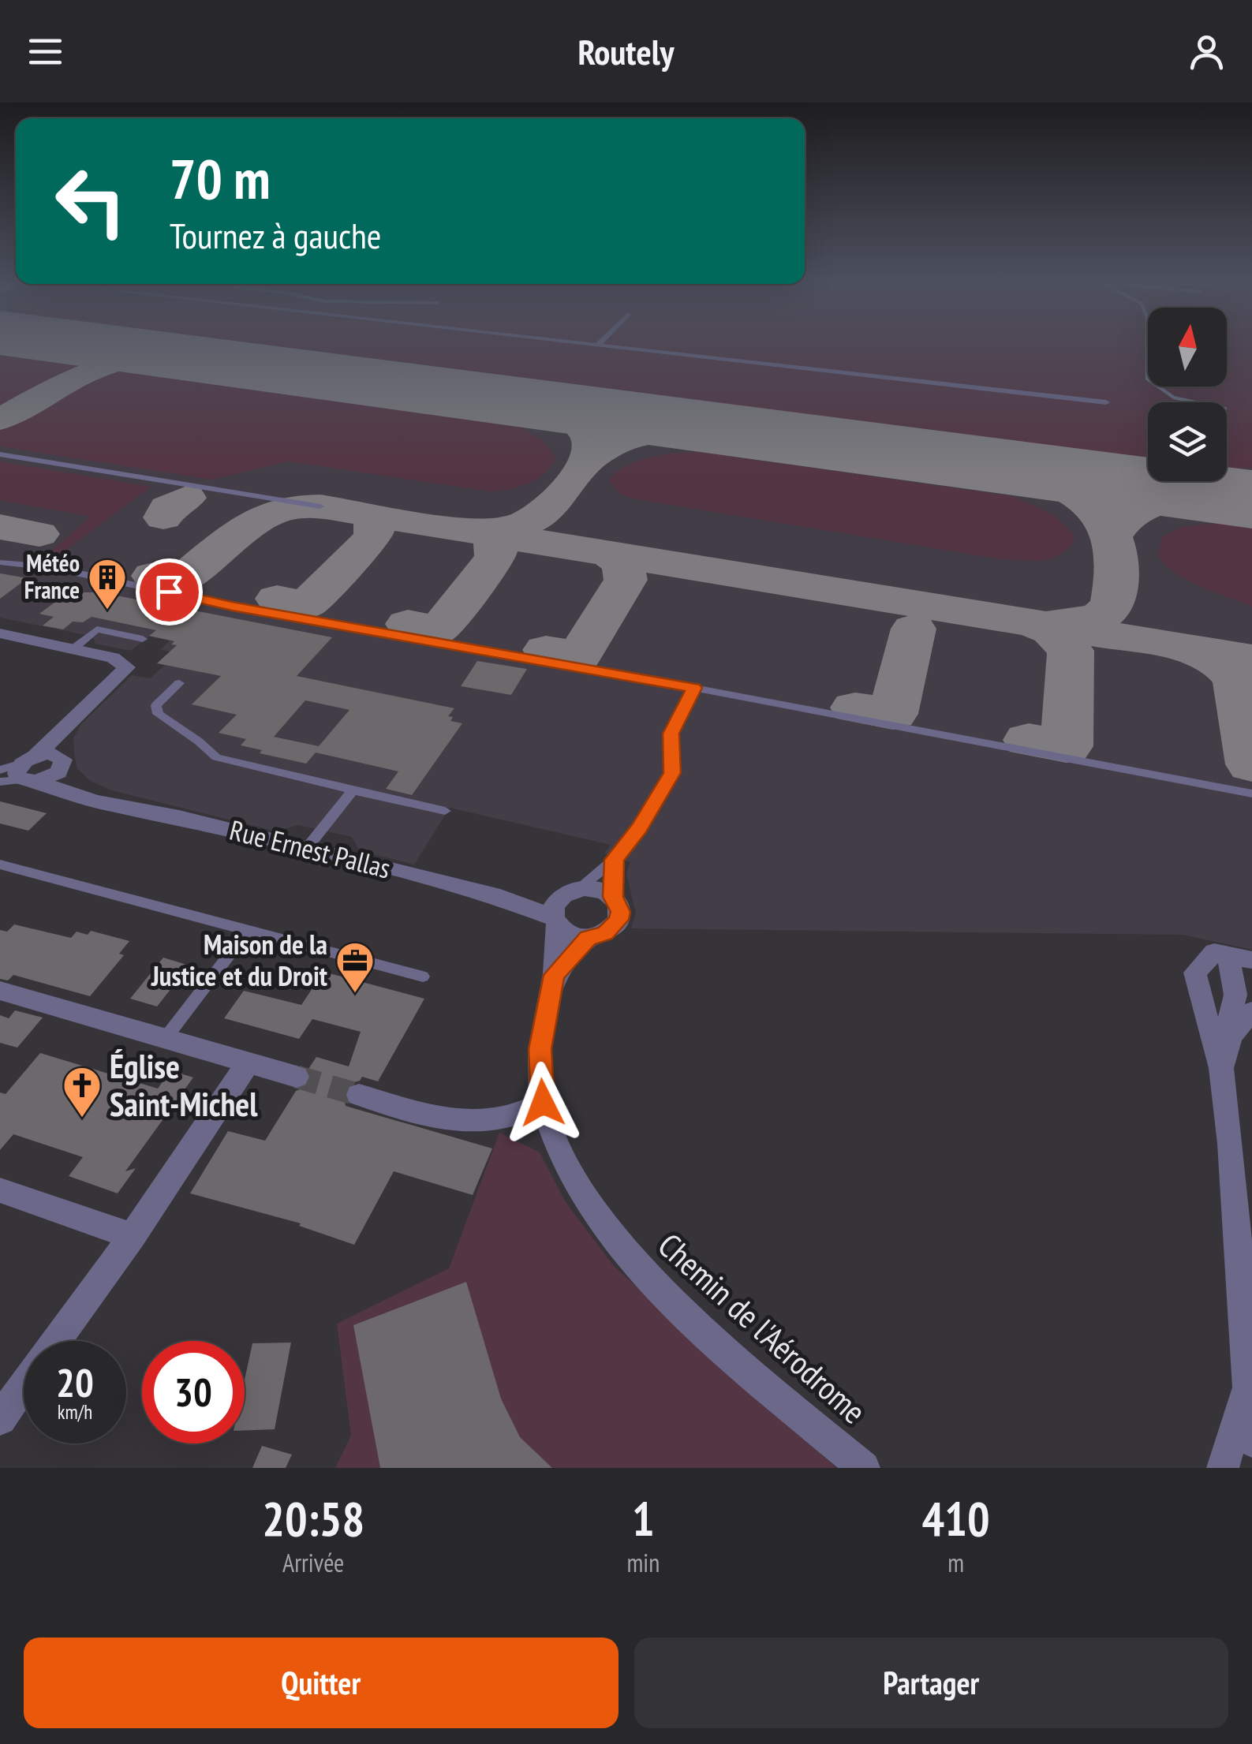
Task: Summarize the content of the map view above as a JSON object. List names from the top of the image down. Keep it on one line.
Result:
{"streets":{"street":["Rue Ernest Pallas","Chemin de l'Aérodrome"]},"crossings":[["Rue Ernest Pallas","Chemin de l'Aérodrome"]],"places":{"building":["Météo France"],"office":["Maison de la Justice et du Droit"],"church":["Église Saint-Michel"]},"north":"top","page":{"header":"Routely","turn":["70 m","Tournez à gauche"],"speed":"20 km/h","limit":"30","eta":["20:58","Arrivée","1","min","410","m"],"buttons":["Quitter","Partager"]}}
